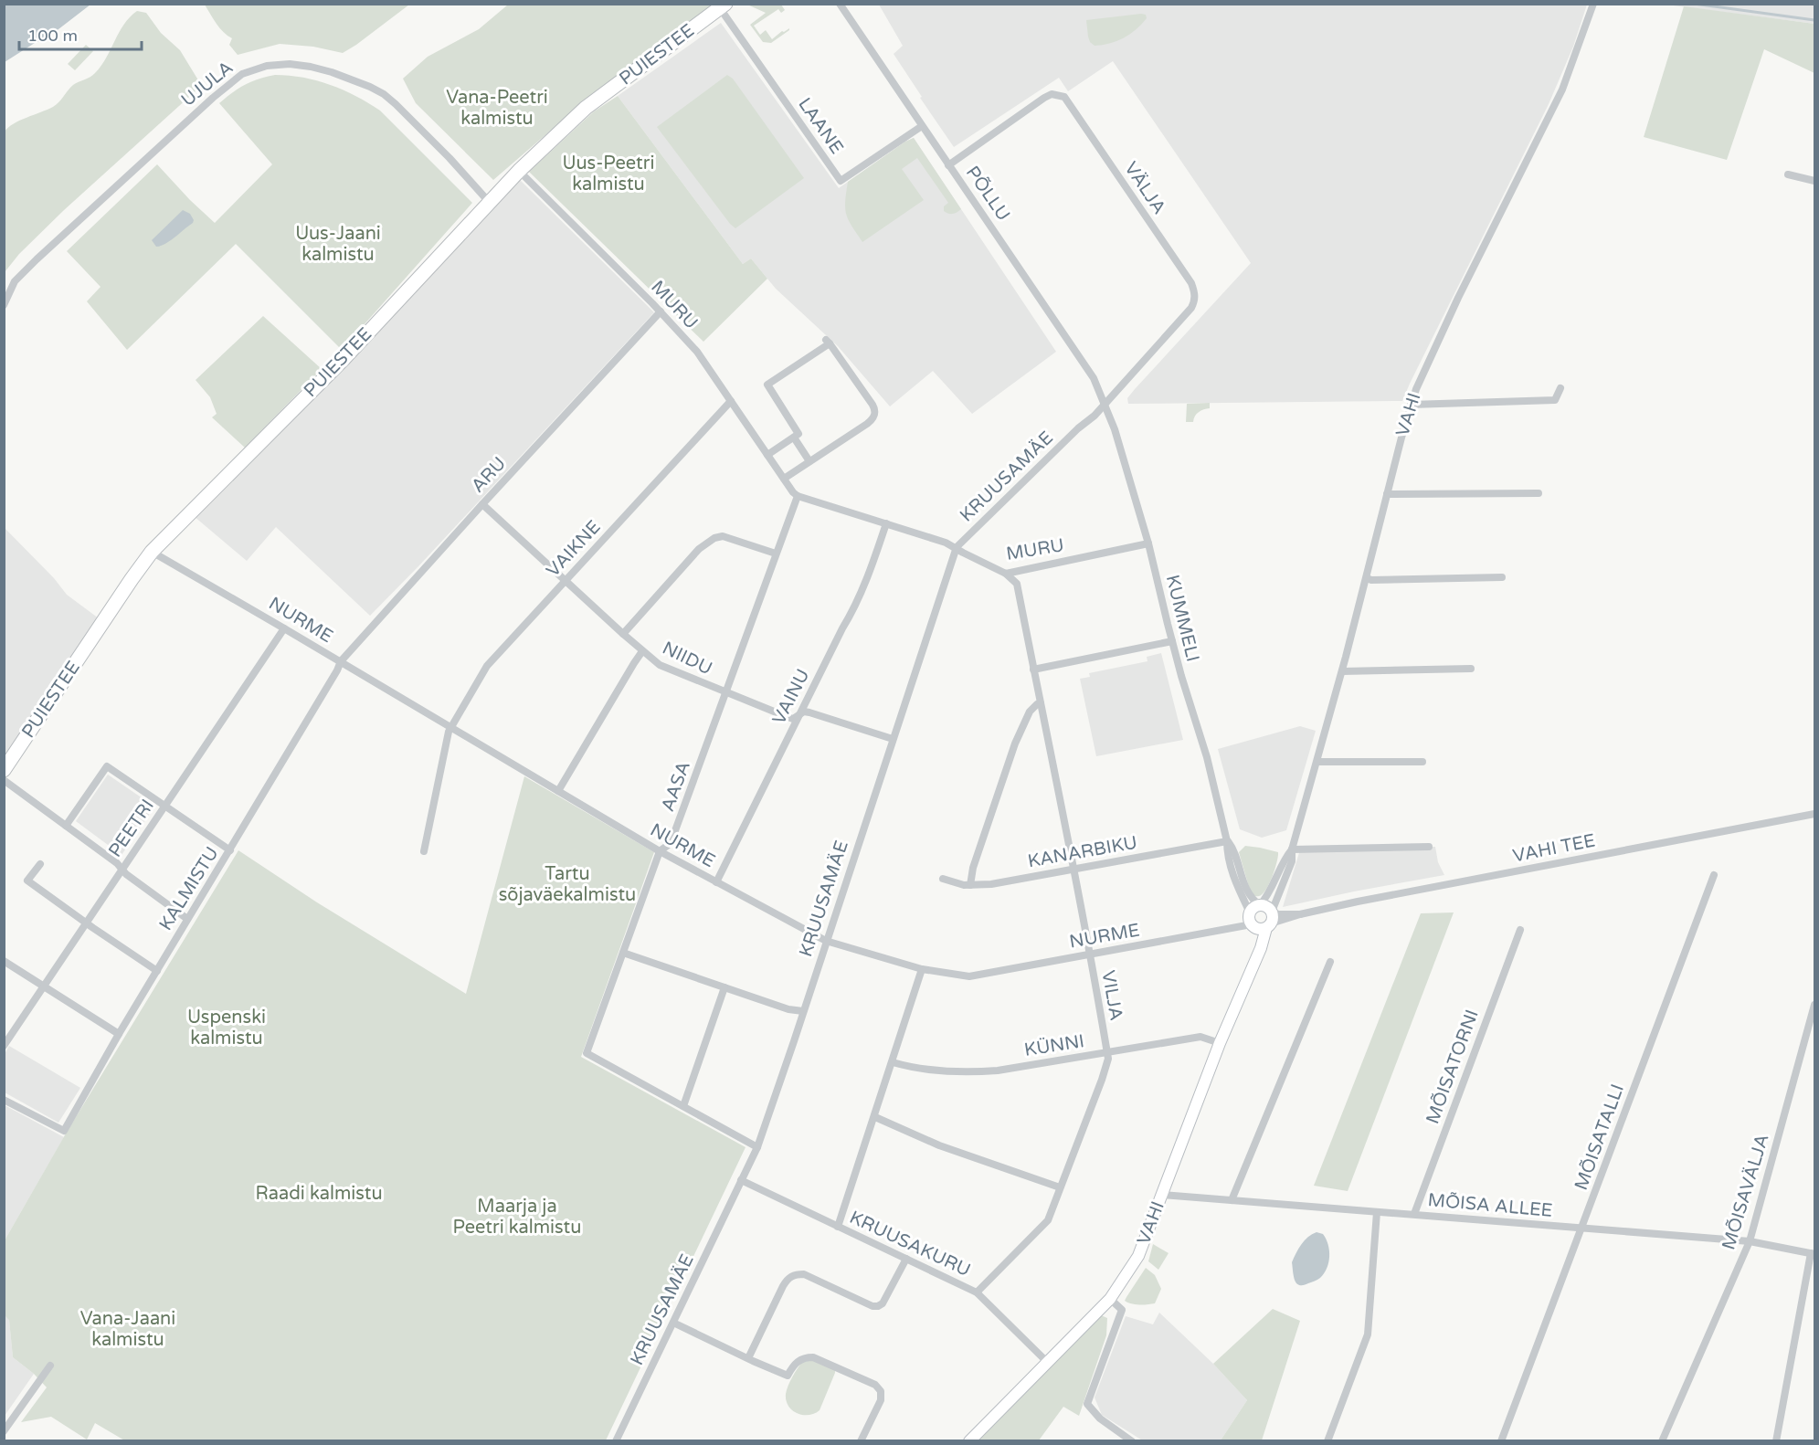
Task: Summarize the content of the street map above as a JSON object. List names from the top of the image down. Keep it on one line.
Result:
{"streets":{"highway":["PUIESTEE"],"street":["UJULA","LAANE","VÄLJA","PÕLLU","MURU","VAHI","ARU","KRUUSAMÄE","VAIKNE","KUMMELI","NURME","NIIDU","VAINU","AASA","PEETRI","VAHI TEE","KANARBIKU","KALMISTU","VILJA","KÜNNI","MÕISATORNI","MÕISATALLI","MÕISAVÄLJA","MÕISA ALLEE","KRUUSAKURU"]},"crossings":[["PUIESTEE","UJULA"],["PUIESTEE","LAANE"],["PUIESTEE","MURU"],["PUIESTEE","NURME"],["LAANE","PÕLLU"],["VÄLJA","PÕLLU"],["VÄLJA","KRUUSAMÄE"],["VÄLJA","KUMMELI"],["PÕLLU","KRUUSAMÄE"],["PÕLLU","KUMMELI"],["MURU","ARU"],["MURU","KRUUSAMÄE"],["MURU","VAIKNE"],["MURU","KUMMELI"],["MURU","VAINU"],["MURU","AASA"],["MURU","VILJA"],["VAHI","KUMMELI"],["VAHI","NURME"],["VAHI","VAHI TEE"],["VAHI","KÜNNI"],["VAHI","MÕISA ALLEE"],["VAHI","KRUUSAKURU"],["ARU","NURME"],["ARU","NIIDU"],["ARU","KALMISTU"],["KRUUSAMÄE","KUMMELI"],["KRUUSAMÄE","NURME"],["KRUUSAMÄE","NIIDU"],["KRUUSAMÄE","AASA"],["KRUUSAMÄE","KRUUSAKURU"],["VAIKNE","NURME"],["VAIKNE","NIIDU"],["KUMMELI","NURME"],["KUMMELI","VAHI TEE"],["KUMMELI","KANARBIKU"],["NURME","VAINU"],["NURME","AASA"],["NURME","PEETRI"],["NURME","VAHI TEE"],["NURME","KALMISTU"],["NURME","VILJA"],["NIIDU","VAINU"],["NIIDU","AASA"],["KANARBIKU","VILJA"],["VILJA","KÜNNI"],["VILJA","KRUUSAKURU"],["MÕISATORNI","MÕISA ALLEE"],["MÕISATALLI","MÕISA ALLEE"],["MÕISAVÄLJA","MÕISA ALLEE"]],"parks":["Vana-Peetri kalmistu","Uus-Peetri kalmistu","Uus-Jaani kalmistu","Tartu sõjaväekalmistu","Uspenski kalmistu","Raadi kalmistu","Maarja ja Peetri kalmistu","Vana-Jaani kalmistu"],"scale_bar":"100 m"}
